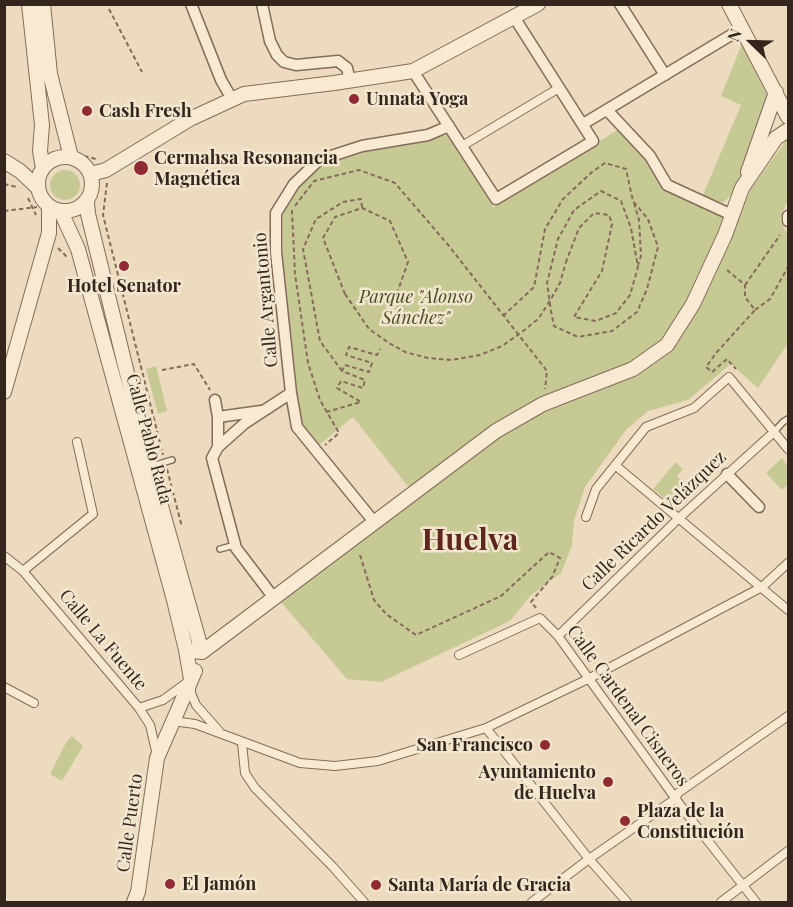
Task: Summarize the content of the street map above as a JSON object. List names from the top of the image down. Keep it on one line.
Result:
{"streets":{"street":["Calle Argantonio","Calle Pablo Rada","Calle Ricardo Velázquez","Calle La Fuente","Calle Cardenal Cisneros","Calle Puerto"]},"crossings":[["Calle Pablo Rada","Calle Puerto"],["Calle Ricardo Velázquez","Calle Cardenal Cisneros"],["Calle La Fuente","Calle Puerto"]],"districts":["Huelva"],"parks":["Parque \"Alonso Sánchez\""],"places":["Unnata Yoga","Cash Fresh","Cermahsa Resonancia Magnética","Hotel Senator","San Francisco","Ayuntamiento de Huelva","Plaza de la Constitución","El Jamón","Santa María de Gracia"],"north":"top left"}
